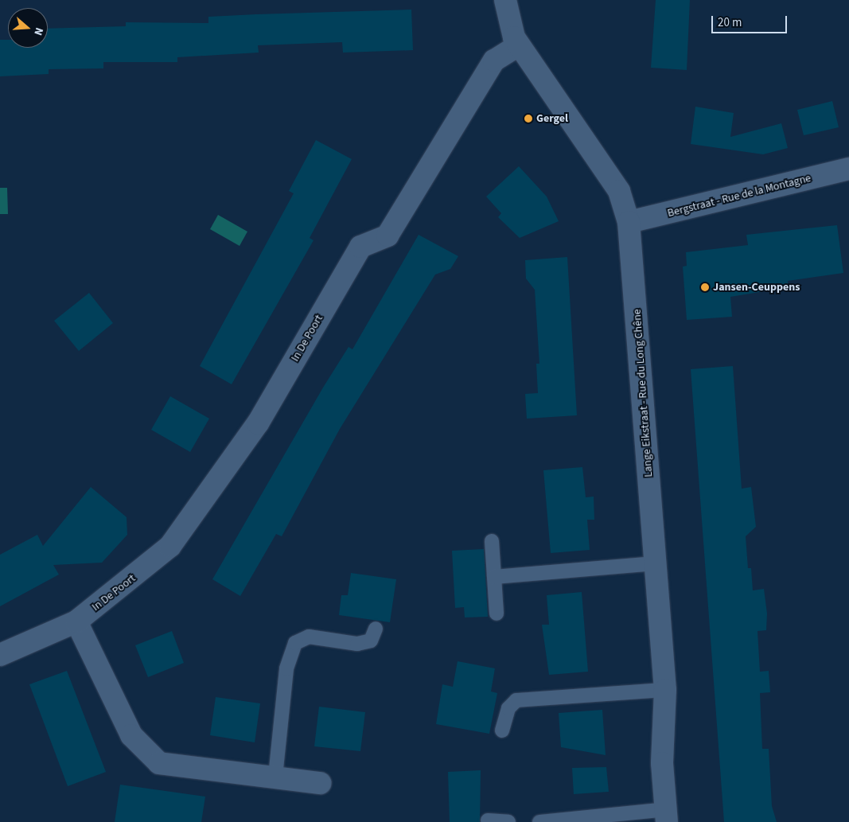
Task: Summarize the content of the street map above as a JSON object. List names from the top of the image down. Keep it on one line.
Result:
{"streets":{"street":["Bergstraat - Rue de la Montagne","In De Poort","Lange Eikstraat - Rue du Long Chêne"]},"crossings":[["Bergstraat - Rue de la Montagne","Lange Eikstraat - Rue du Long Chêne"],["In De Poort","Lange Eikstraat - Rue du Long Chêne"]],"places":["Gergel","Jansen-Ceuppens"],"scale_bar":"20 m","north":"right"}
